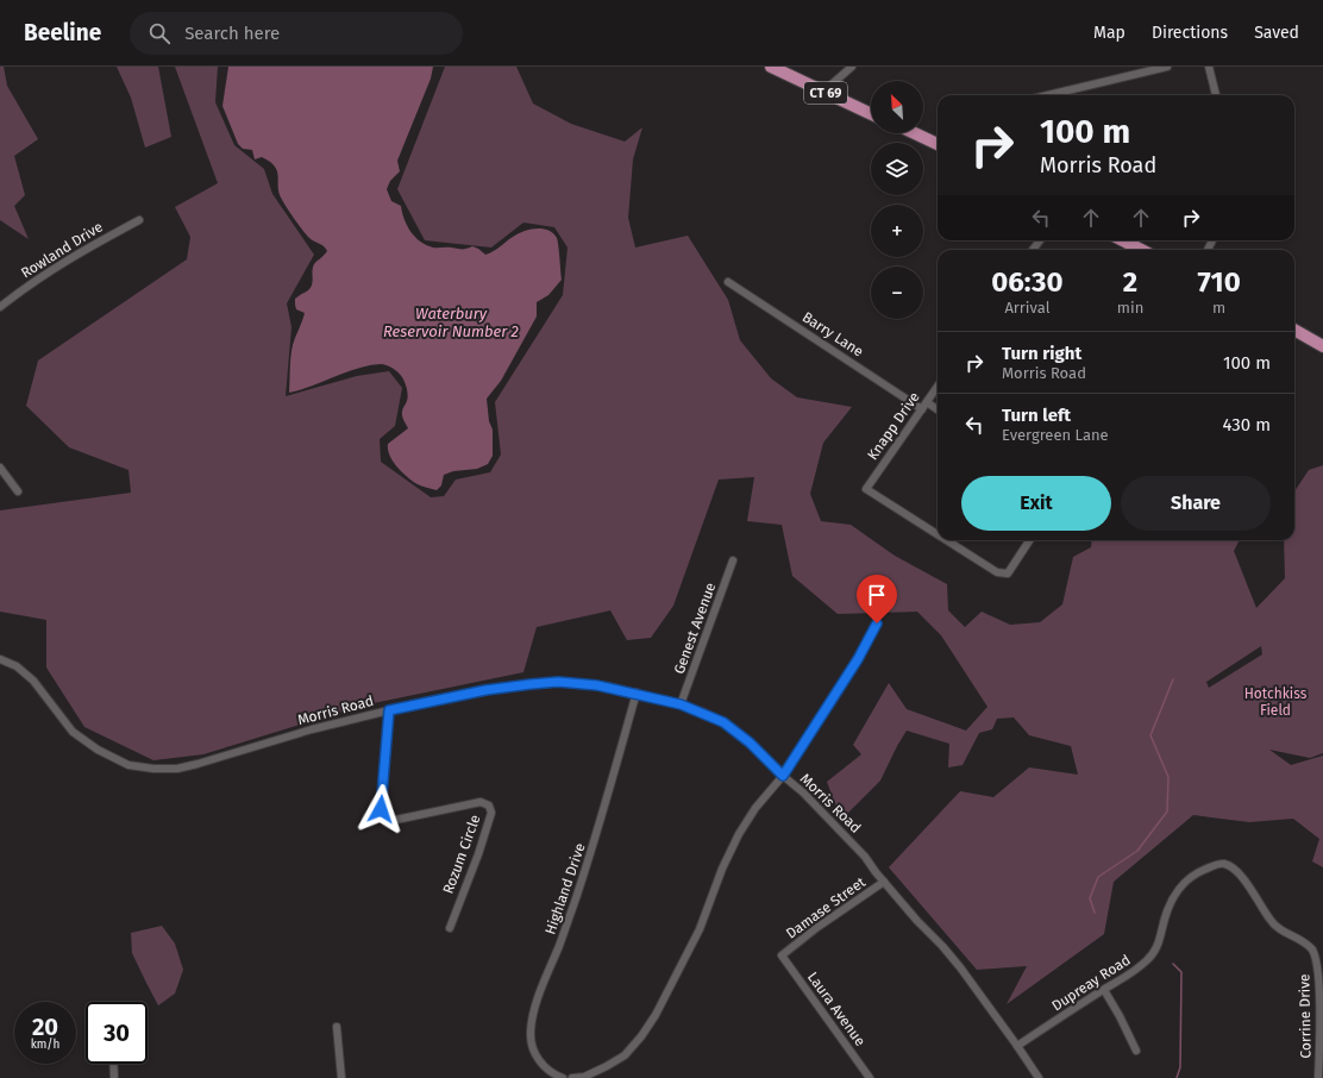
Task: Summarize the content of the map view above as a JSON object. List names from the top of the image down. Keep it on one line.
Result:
{"streets":{"main road":["CT 69"],"street":["Rowland Drive","Barry Lane","Knapp Drive","Genest Avenue","Morris Road","Rozum Circle","Highland Drive","Damase Street","Dupreay Road","Laura Avenue","Corrine Drive"]},"crossings":[["Barry Lane","Knapp Drive"],["Genest Avenue","Morris Road"],["Morris Road","Rozum Circle"],["Morris Road","Highland Drive"],["Morris Road","Damase Street"],["Morris Road","Dupreay Road"],["Damase Street","Laura Avenue"],["Dupreay Road","Corrine Drive"]],"water":["Waterbury Reservoir Number 2"],"parks":["Hotchkiss Field"],"north":"top left","page":{"header":"Beeline","search":"Search here","nav":["Map","Directions","Saved"],"map_buttons":["+","−"],"turn":["100 m","Morris Road"],"eta":["06:30","Arrival","2","min","710","m"],"list":[{"name":"Turn right","note":"Morris Road","value":"100 m"},{"name":"Turn left","note":"Evergreen Lane","value":"430 m"}],"buttons":["Exit","Share"],"speed":"20 km/h","limit":"30"}}
